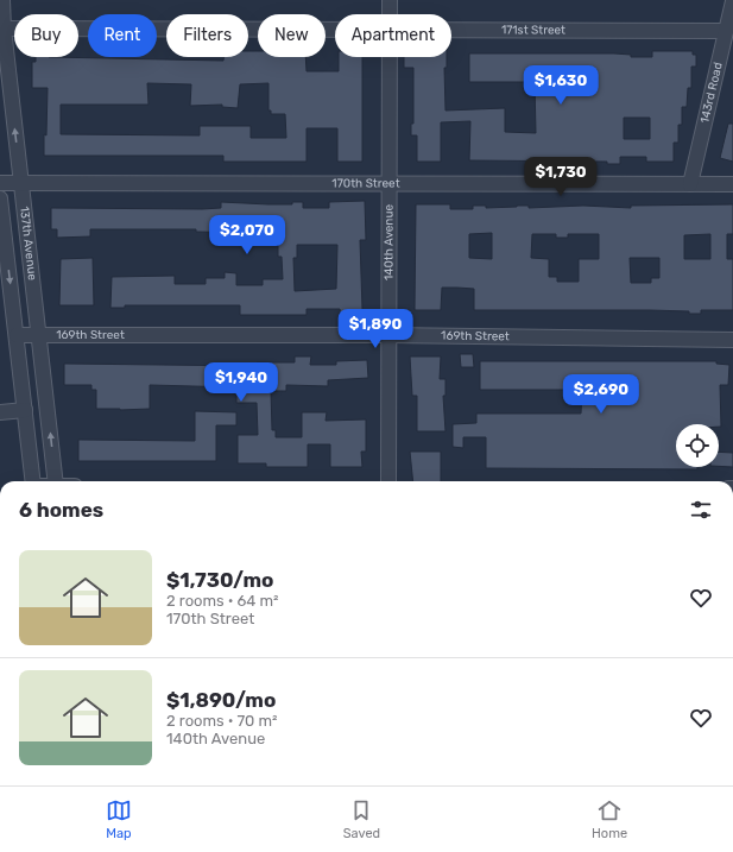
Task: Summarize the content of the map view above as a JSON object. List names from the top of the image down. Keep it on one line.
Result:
{"streets":{"street":["171st Street","143rd Road","170th Street","137th Avenue","140th Avenue","169th Street"]},"crossings":[["171st Street","143rd Road"],["171st Street","137th Avenue"],["143rd Road","170th Street"],["170th Street","137th Avenue"],["170th Street","140th Avenue"],["137th Avenue","169th Street"],["140th Avenue","169th Street"]],"page":{"chip":["Buy","Rent","Filters","New","Apartment"],"price":["$1,630","$1,730","$2,070","$1,890","$1,940","$2,690"],"heading":"6 homes","list":[{"name":"$1,730/mo","note":"2 rooms · 64 m² · 170th Street"},{"name":"$1,890/mo","note":"2 rooms · 70 m² · 140th Avenue"}],"tabs":["Map","Saved","Home"]}}
